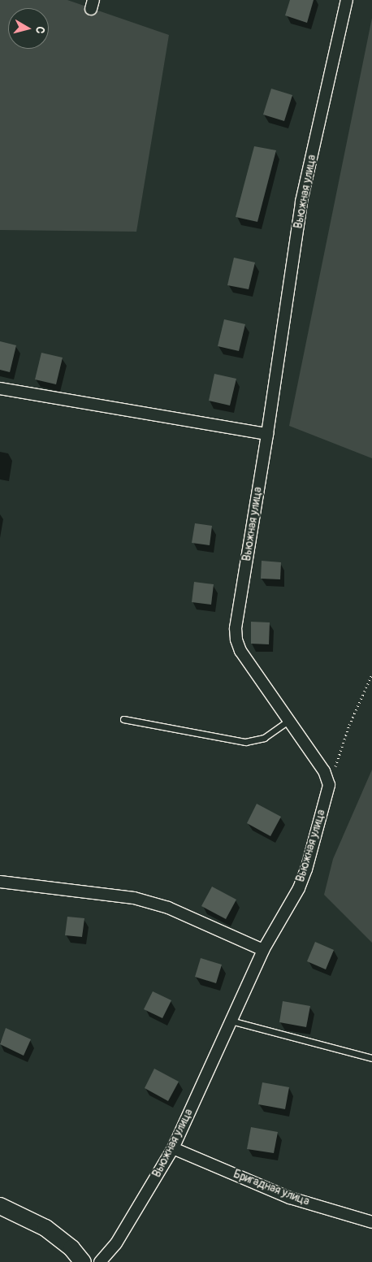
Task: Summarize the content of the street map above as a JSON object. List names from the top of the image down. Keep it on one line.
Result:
{"streets":{"street":["Вьюжная улица","Бригадная улица"]},"crossings":[["Вьюжная улица","Бригадная улица"]],"north":"right"}
